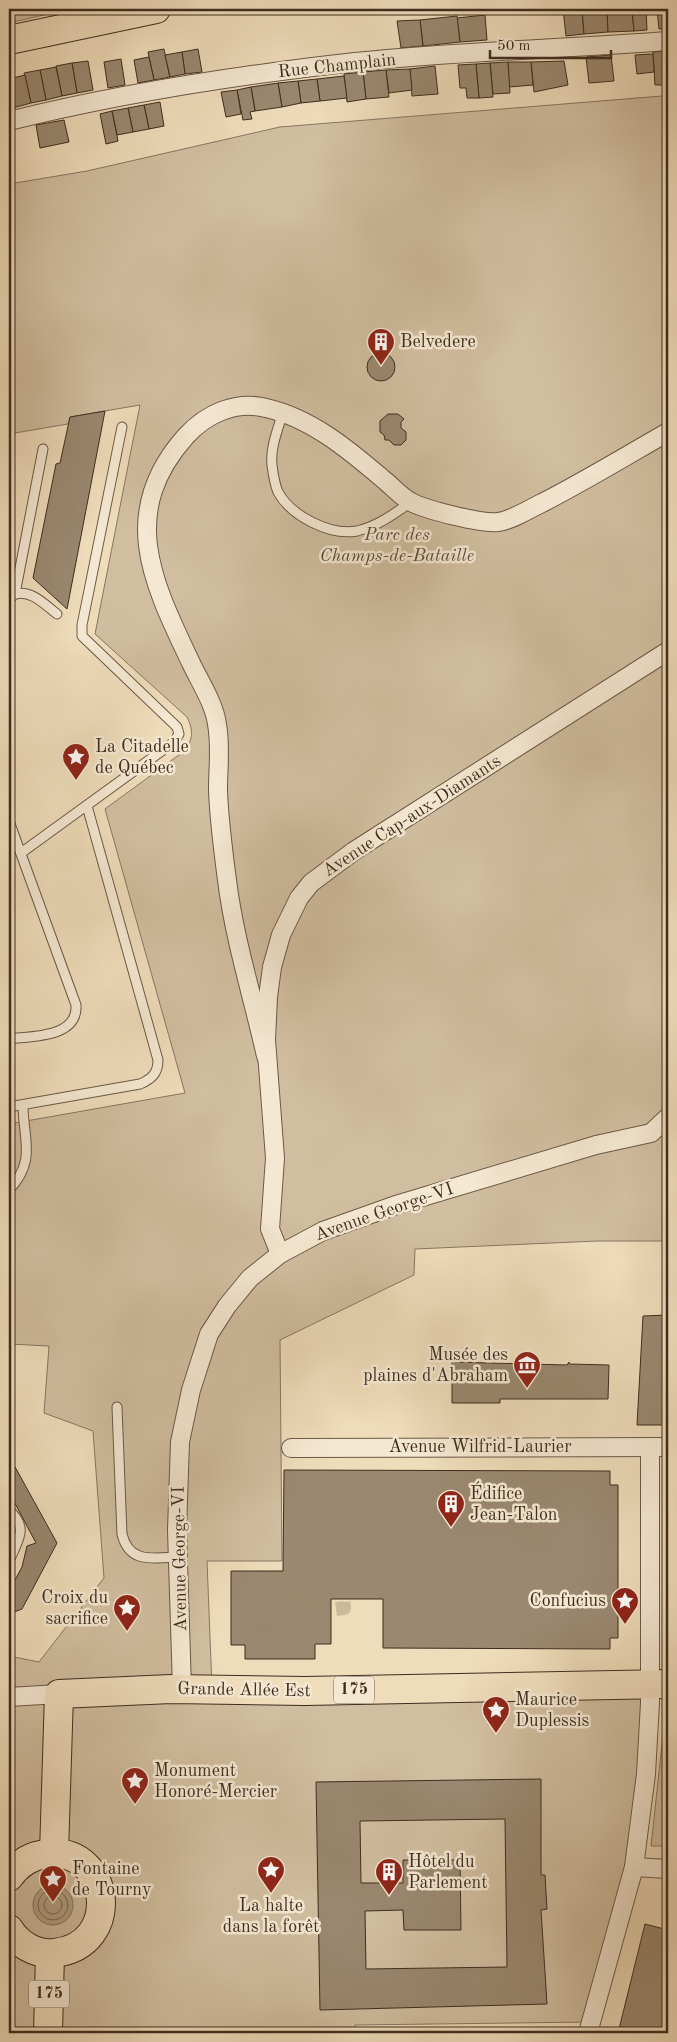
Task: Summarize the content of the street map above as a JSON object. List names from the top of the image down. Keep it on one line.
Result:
{"streets":{"main road":["Grande Allée Est","175"],"street":["Rue Champlain","Avenue Cap-aux-Diamants","Avenue George-VI","Avenue Wilfrid-Laurier"]},"crossings":[["Avenue Cap-aux-Diamants","Avenue George-VI"],["Avenue George-VI","Grande Allée Est"]],"parks":["Parc des Champs-de-Bataille"],"places":{"building":["Belvedere","Édifice Jean-Talon","Hôtel du Parlement"],"place":["La Citadelle de Québec","Confucius","Croix du sacrifice","Maurice Duplessis","Monument Honoré-Mercier","La halte dans la forêt","Fontaine de Tourny"],"museum":["Musée des plaines d'Abraham"]},"scale_bar":"50 m"}
